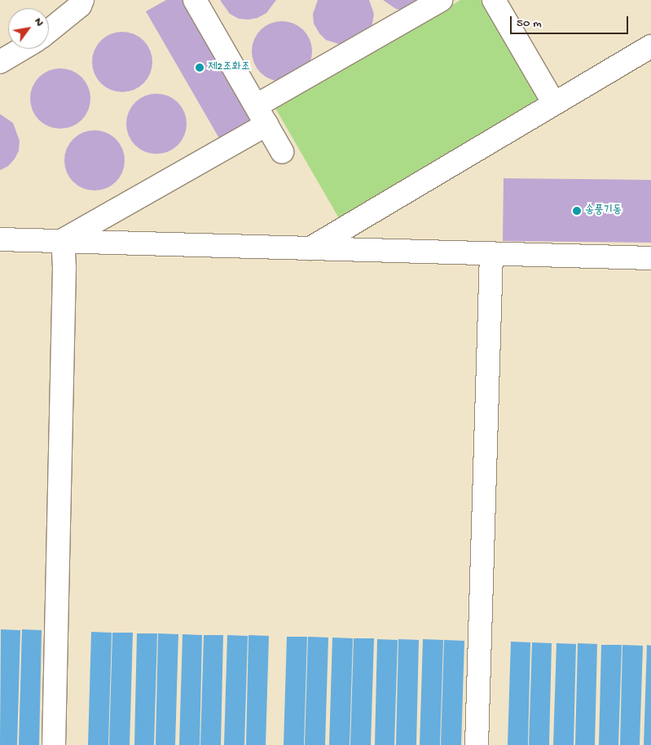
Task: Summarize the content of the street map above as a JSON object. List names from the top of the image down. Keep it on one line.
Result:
{"places":["제2조화조","송풍기동"],"scale_bar":"50 m","north":"top right"}
